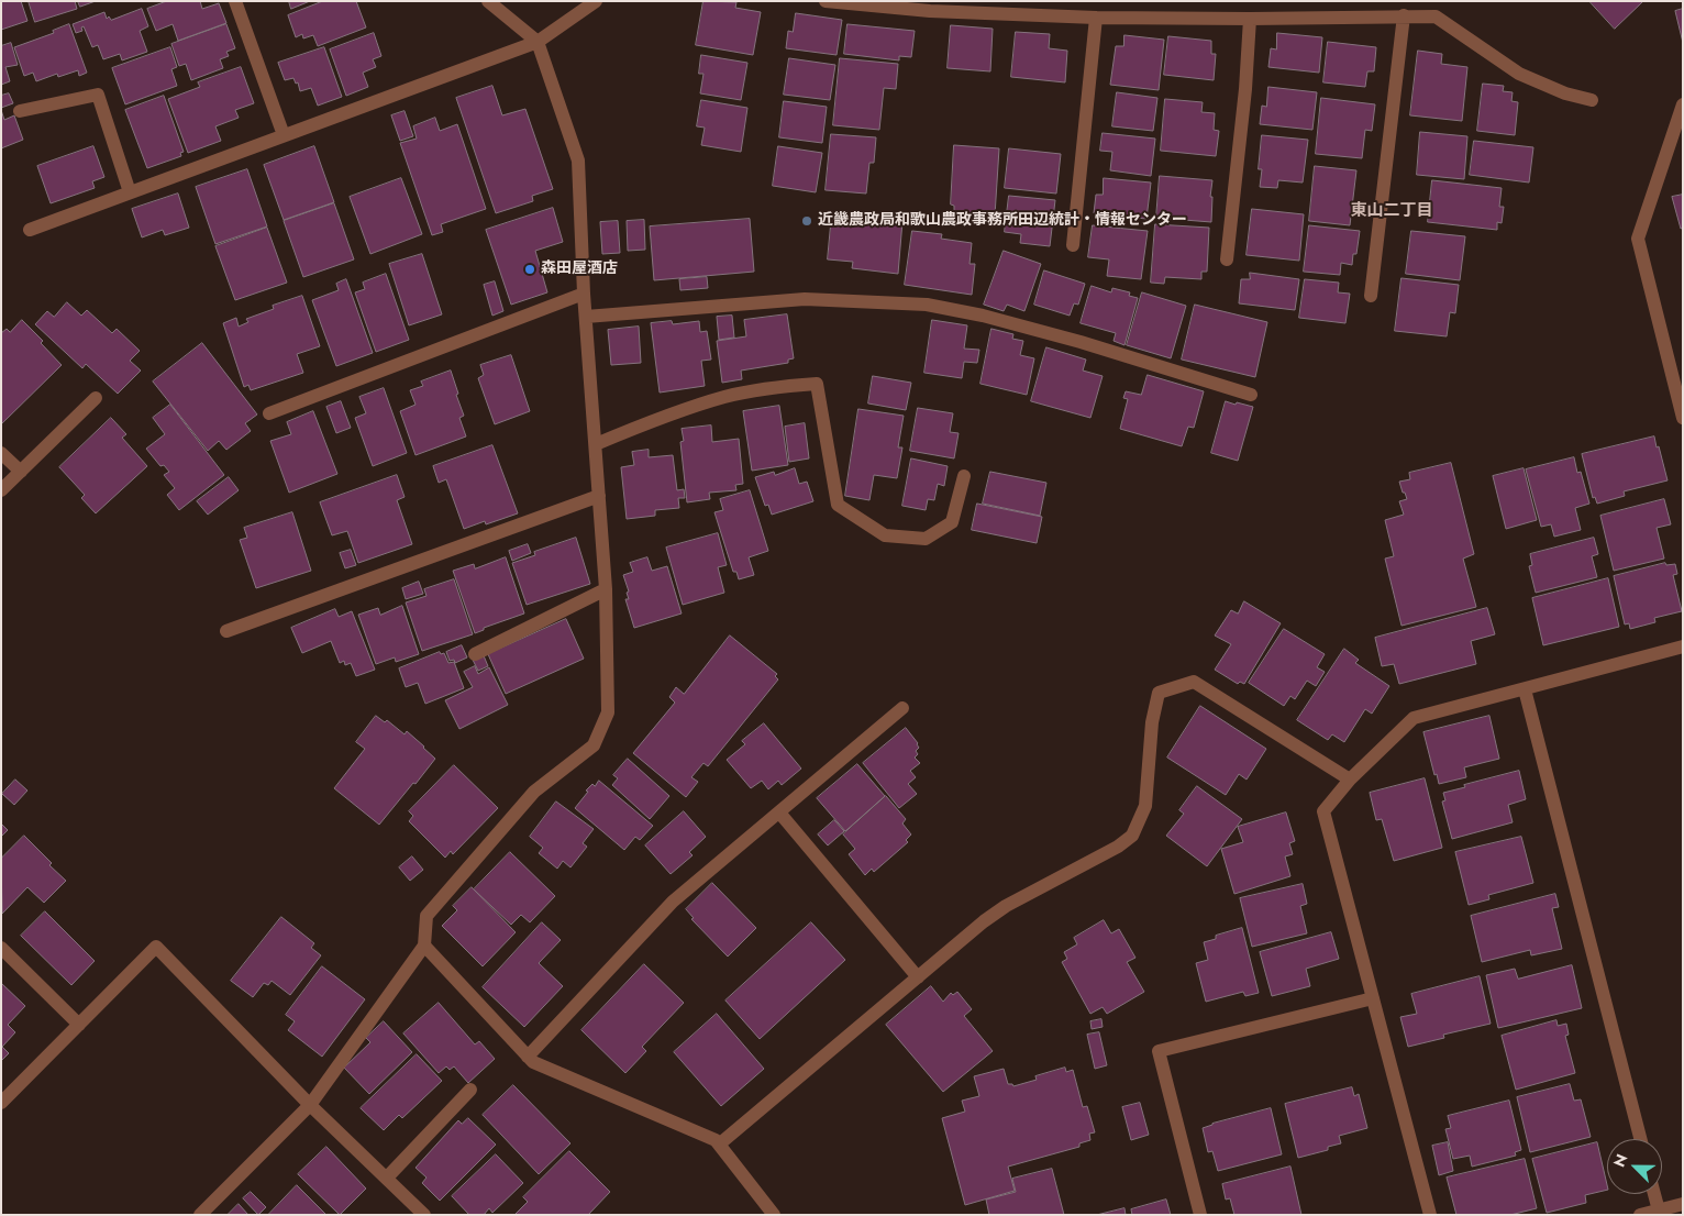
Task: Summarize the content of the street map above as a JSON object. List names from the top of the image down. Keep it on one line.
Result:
{"districts":["東山二丁目"],"places":["近畿農政局和歌山農政事務所田辺統計・情報センター","森田屋酒店"],"north":"top left"}
